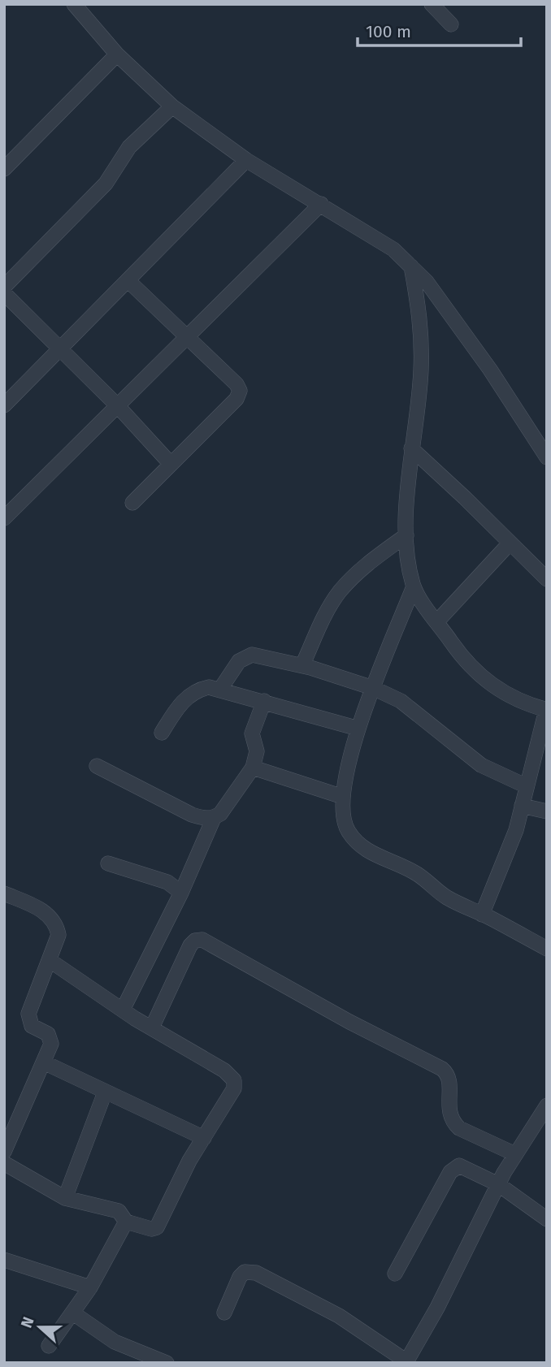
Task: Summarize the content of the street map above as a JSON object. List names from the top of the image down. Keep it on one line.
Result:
{"scale_bar":"100 m","north":"left"}
